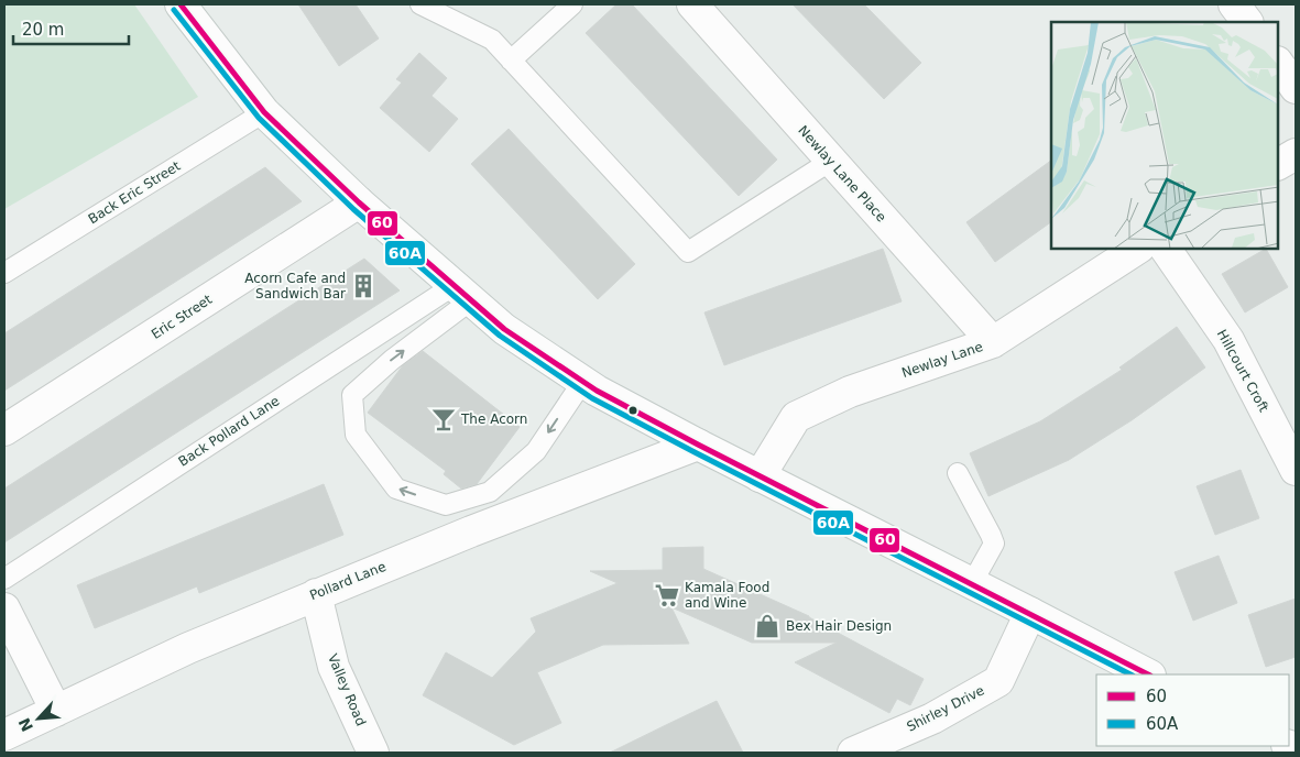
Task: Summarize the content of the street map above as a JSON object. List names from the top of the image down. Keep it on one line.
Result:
{"streets":{"street":["Newlay Lane Place","Eric Street","Newlay Lane","Hillcourt Croft","Pollard Lane","Valley Road","Shirley Drive"],"lane":["Back Eric Street","Back Pollard Lane"]},"crossings":[["Newlay Lane Place","Newlay Lane"],["Pollard Lane","Valley Road"]],"places":{"building":["Acorn Cafe and Sandwich Bar"],"bar":["The Acorn"],"supermarket":["Kamala Food and Wine"],"shop":["Bex Hair Design"]},"lines":["transit line 60","transit line 60A"],"legend":["60","60A"],"scale_bar":"20 m","north":"bottom left"}
